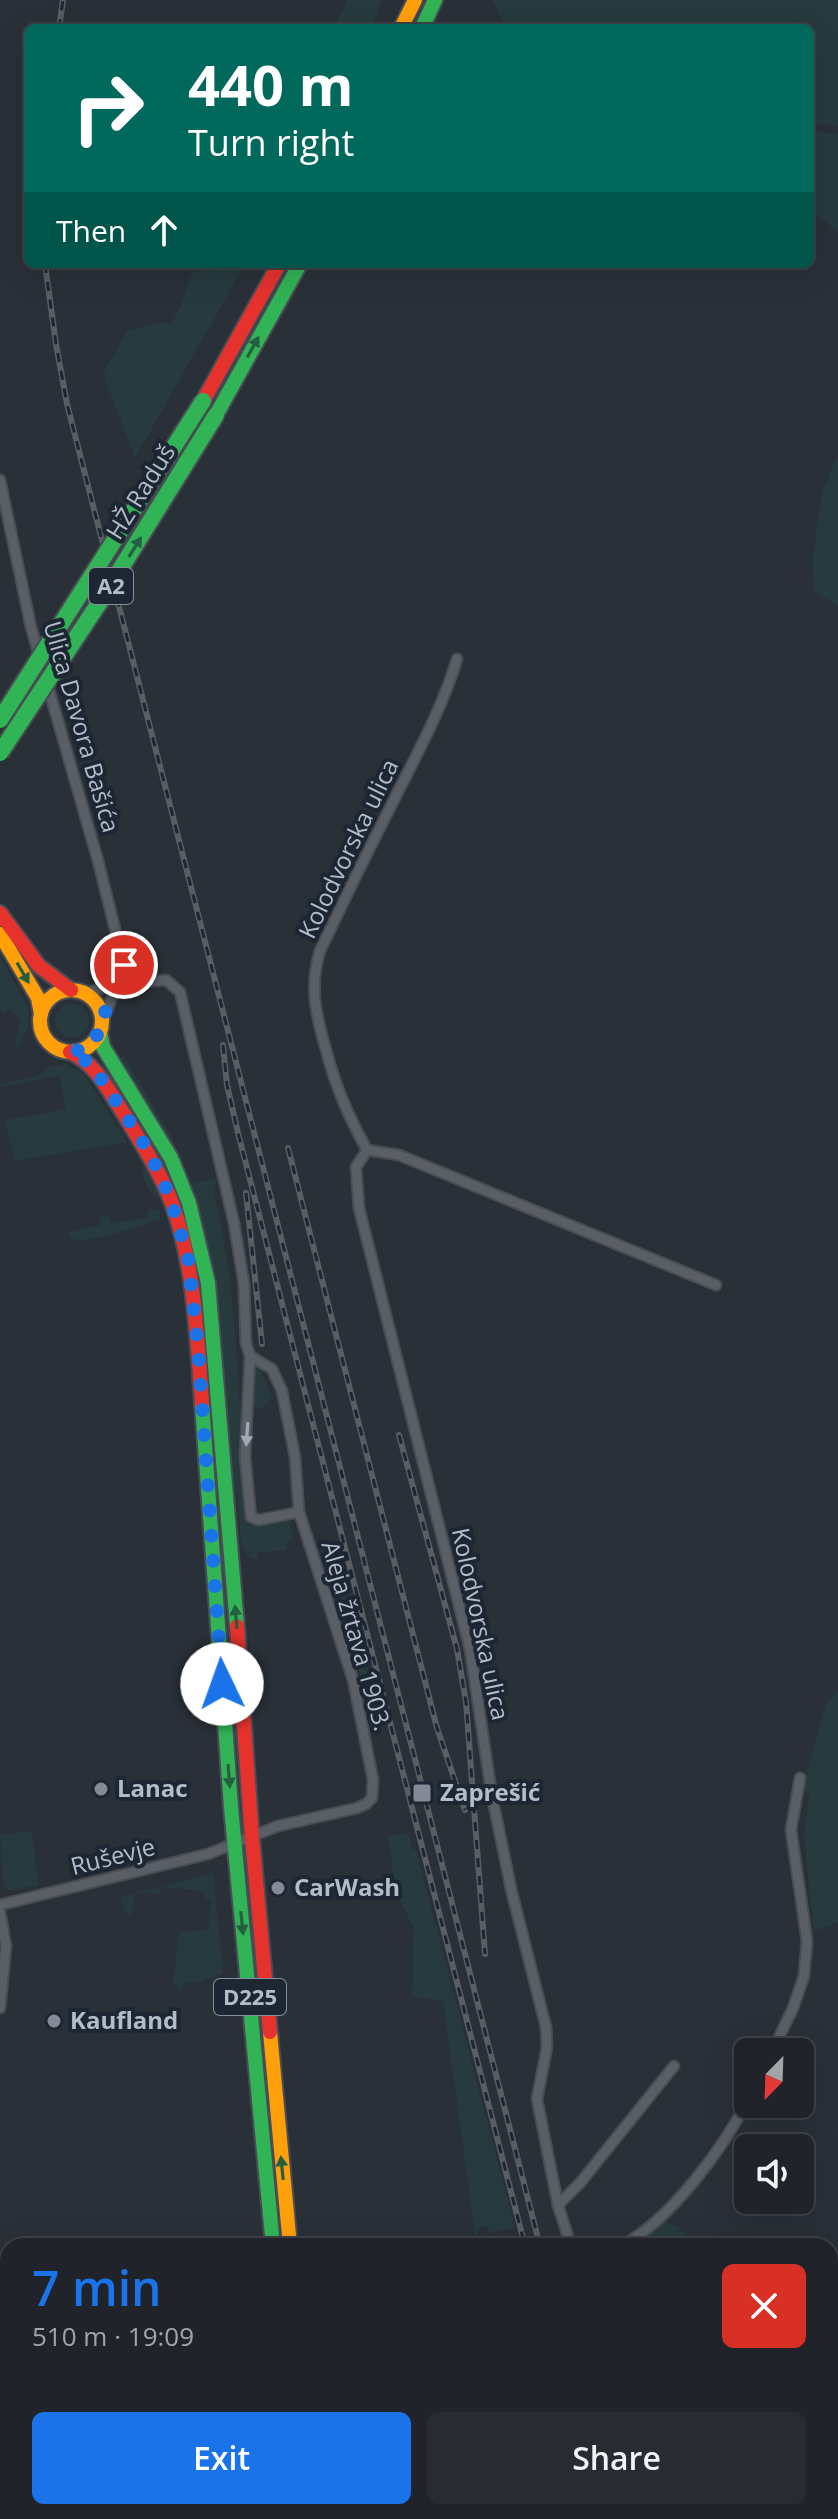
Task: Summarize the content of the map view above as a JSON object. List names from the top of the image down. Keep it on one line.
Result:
{"streets":{"main road":["HŽ Raduš","A2","D225"],"street":["Ulica Davora Bašića","Kolodvorska ulica","Aleja žrtava 1903.","Ruševje"]},"crossings":[["Ulica Davora Bašića","D225"],["Aleja žrtava 1903.","Ruševje"],["Aleja žrtava 1903.","D225"],["Ruševje","D225"]],"places":{"other":["Lanac","CarWash","Kaufland"],"transit":["Zaprešić"]},"north":"bottom left","page":{"turn":["440 m","Turn right"],"then":"Then","heading":["7 min","510 m · 19:09"],"buttons":["Exit","Share"]}}
